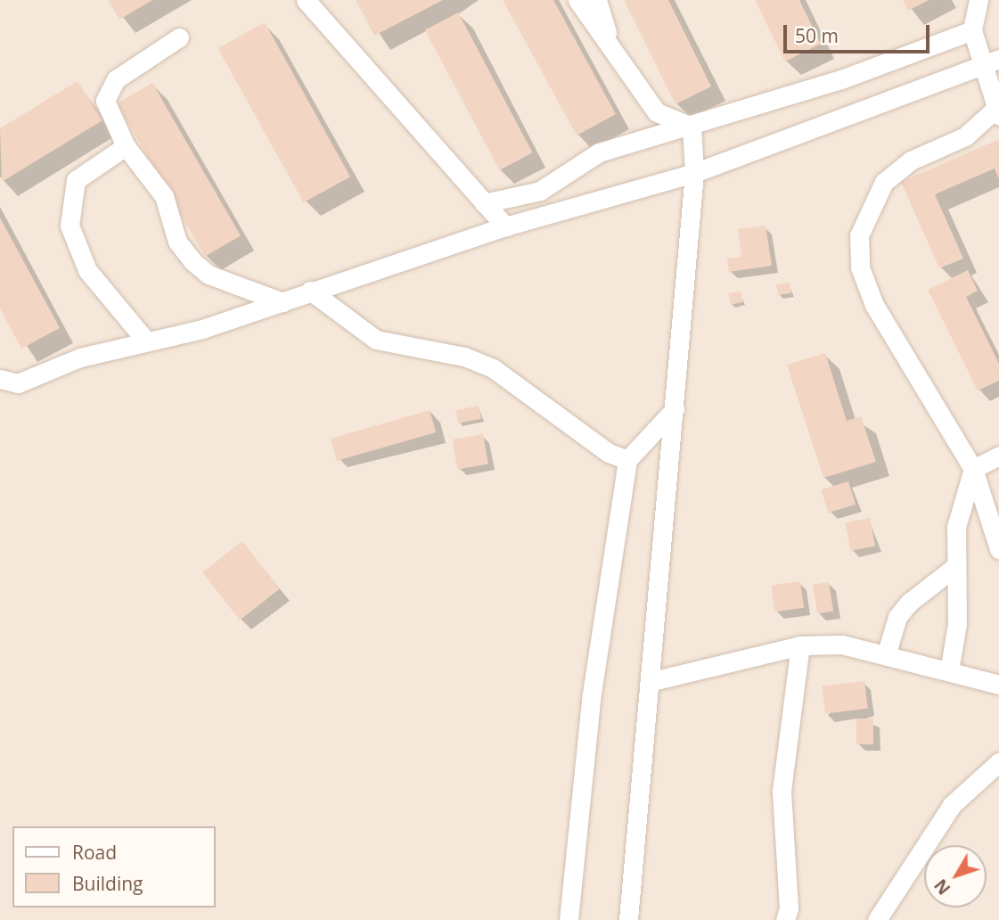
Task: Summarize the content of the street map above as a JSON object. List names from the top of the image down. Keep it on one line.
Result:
{"legend":["Road","Building"],"scale_bar":"50 m","north":"bottom left"}
